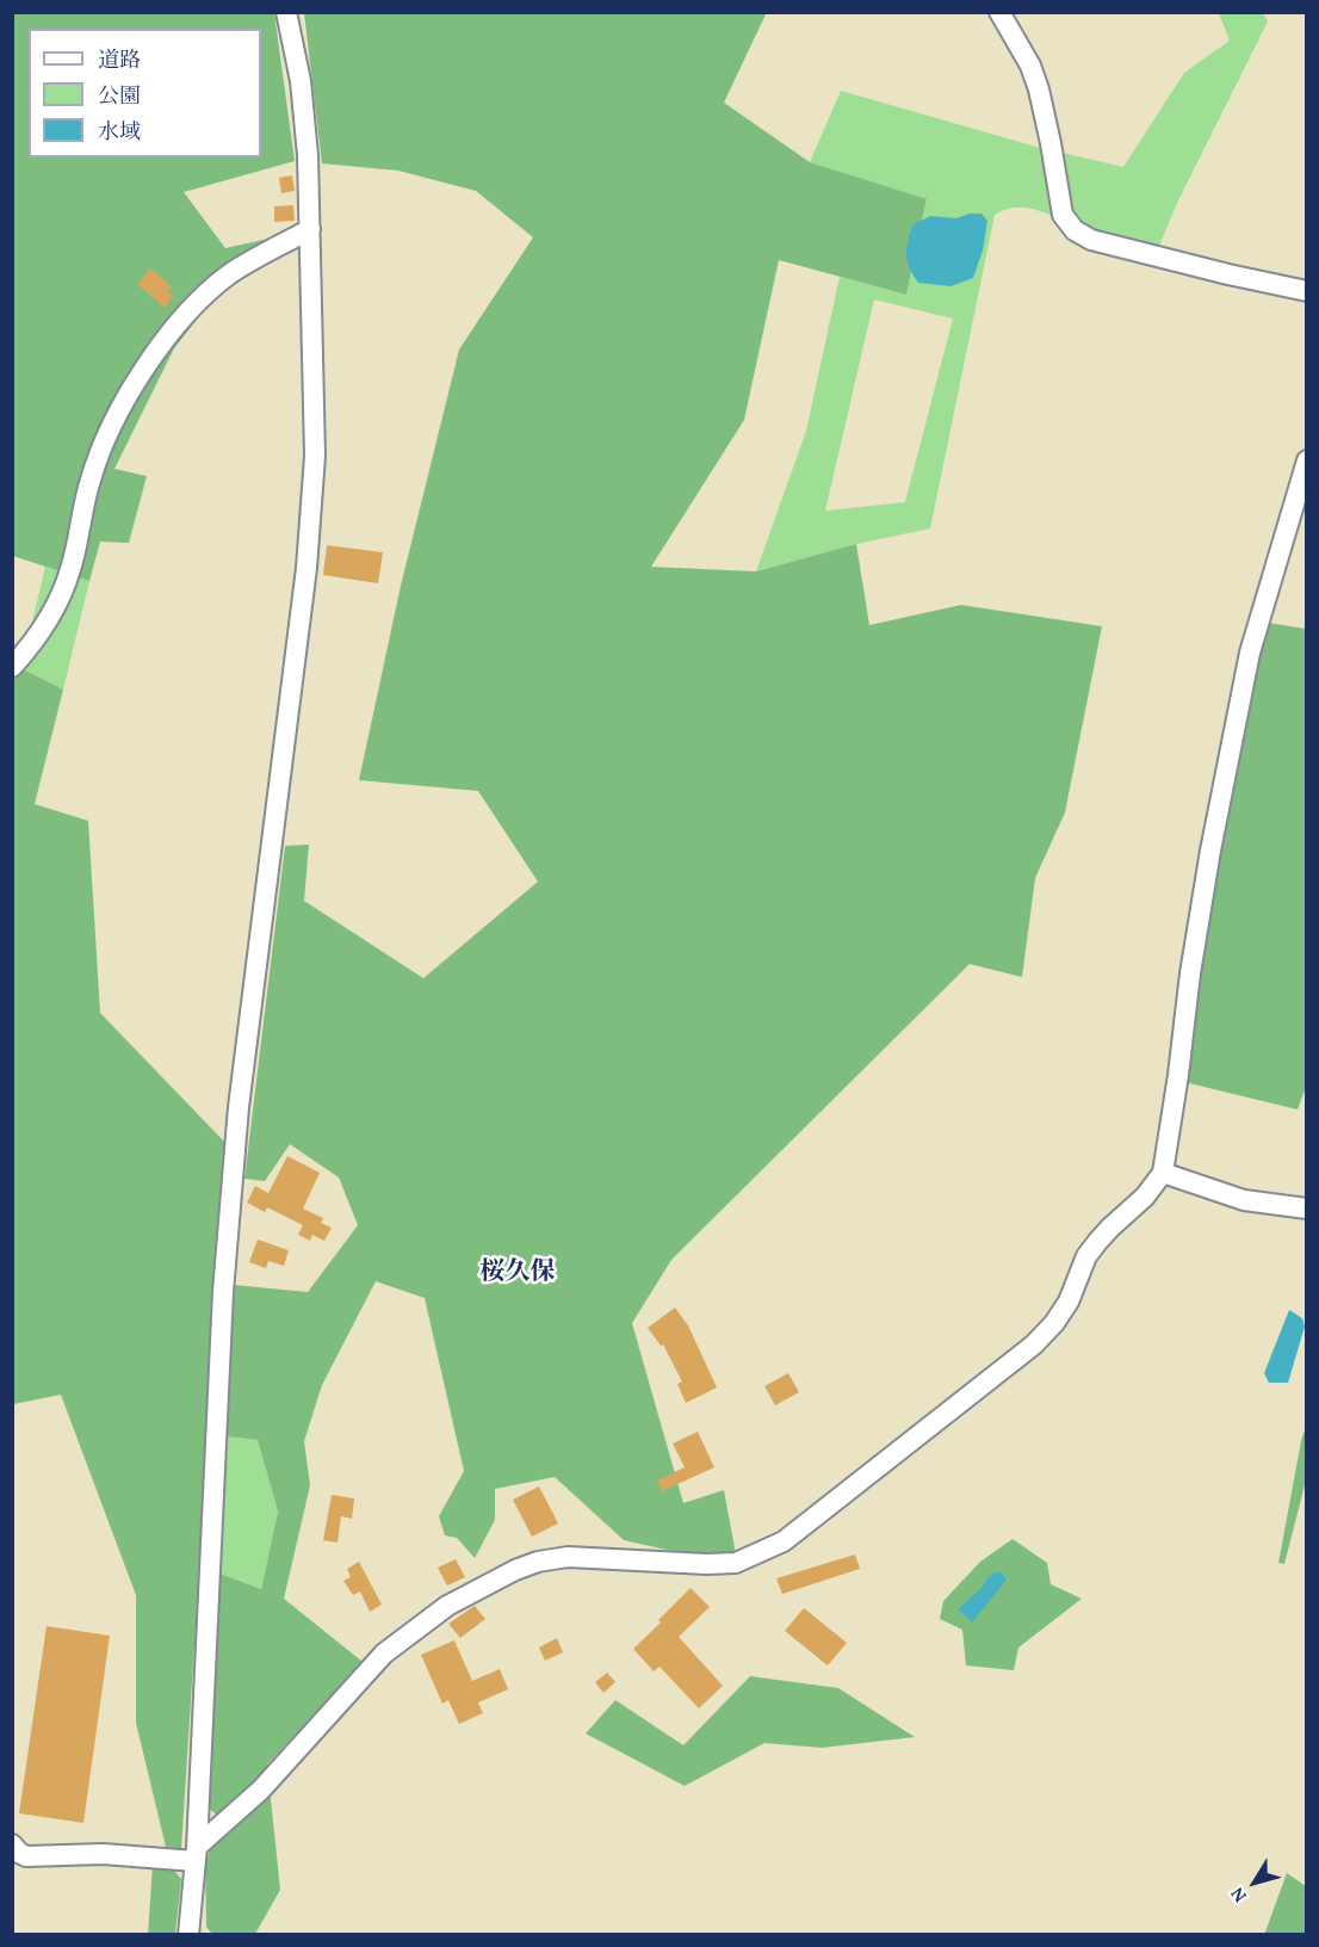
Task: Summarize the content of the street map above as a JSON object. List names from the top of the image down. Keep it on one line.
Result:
{"districts":["桜久保"],"legend":["道路","公園","水域"],"north":"bottom left"}
